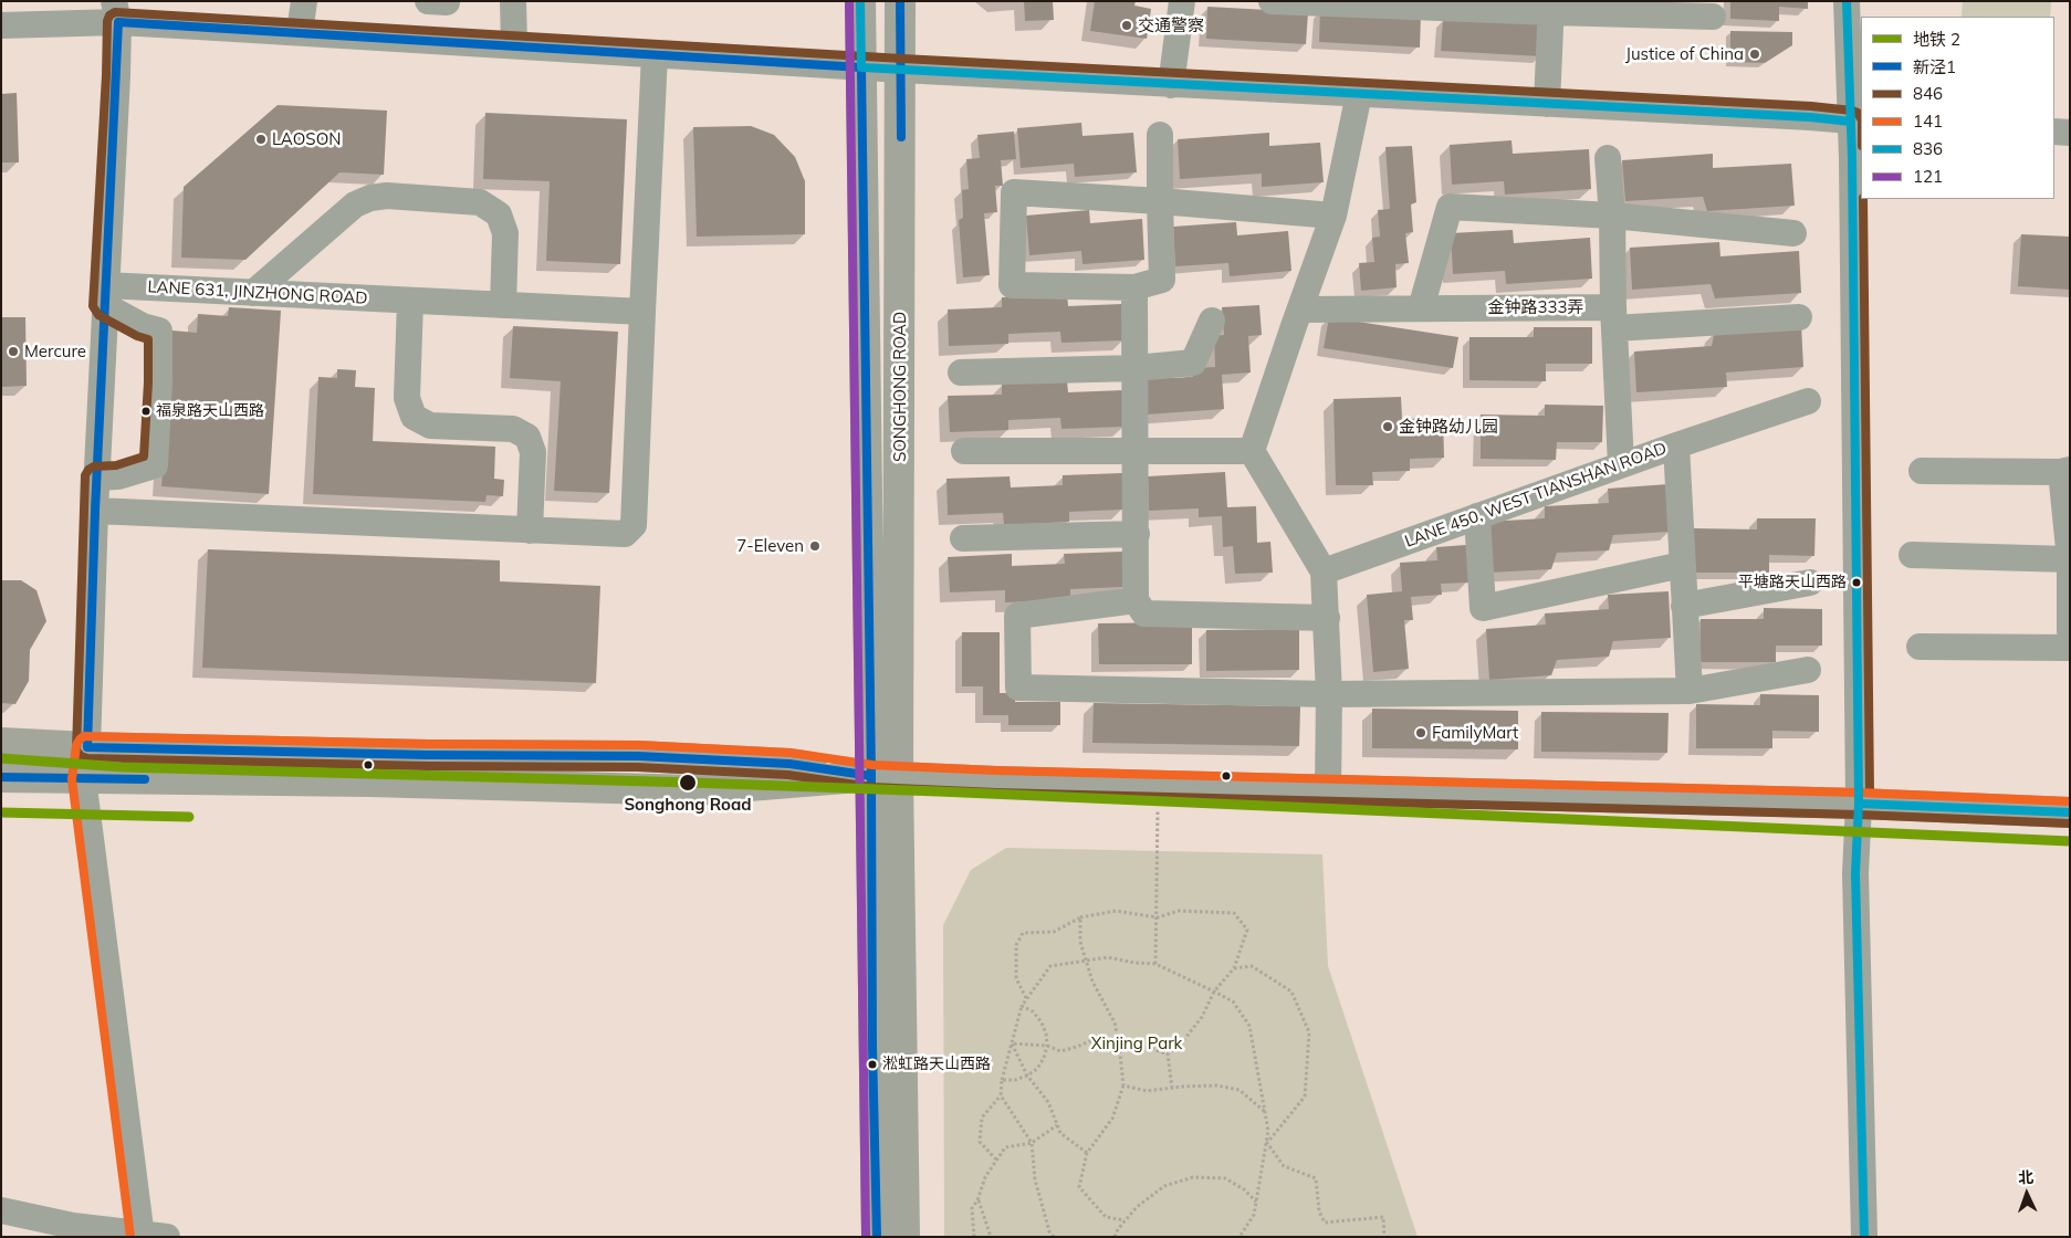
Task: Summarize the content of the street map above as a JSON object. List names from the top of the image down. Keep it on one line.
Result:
{"streets":{"main road":["SONGHONG ROAD"],"street":["LANE 631, JINZHONG ROAD","金钟路333弄","LANE 450, WEST TIANSHAN ROAD"]},"parks":["Xinjing Park"],"places":["交通警察","Justice of China","LAOSON","Mercure","福泉路天山西路","金钟路幼儿园","7-Eleven","平塘路天山西路","FamilyMart","Songhong Road","淞虹路天山西路"],"lines":["transit line 新泾1","transit line 836","transit line 121","transit line 846","transit line 141","metro line 2"],"legend":["地铁 2","新泾1","846","141","836","121"],"north":"top"}
